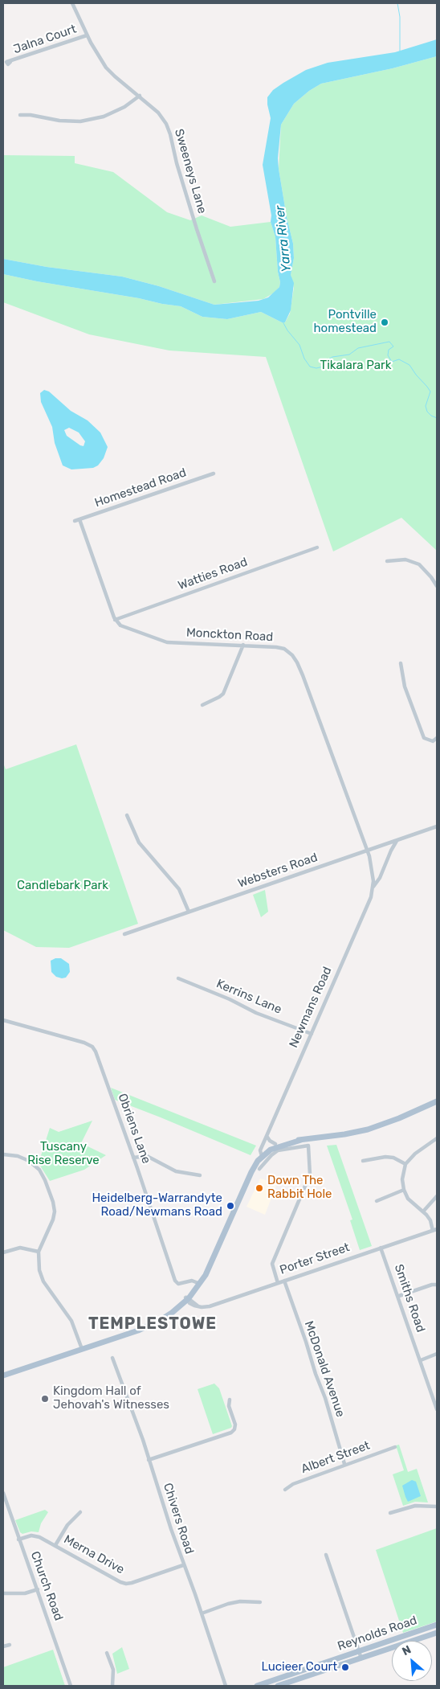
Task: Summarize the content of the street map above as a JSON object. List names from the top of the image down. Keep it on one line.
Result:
{"streets":{"main road":["Newmans Road","Reynolds Road"],"street":["Jalna Court","Sweeneys Lane","Homestead Road","Watties Road","Monckton Road","Websters Road","Kerrins Lane","Obriens Lane","Porter Street","Smiths Road","McDonald Avenue","Albert Street","Chivers Road","Merna Drive","Church Road"]},"crossings":[["Jalna Court","Sweeneys Lane"],["Watties Road","Monckton Road"],["Monckton Road","Websters Road"],["Monckton Road","Newmans Road"],["Websters Road","Newmans Road"],["Kerrins Lane","Newmans Road"],["Newmans Road","Obriens Lane"],["Newmans Road","Porter Street"],["Porter Street","Smiths Road"],["Porter Street","McDonald Avenue"],["McDonald Avenue","Albert Street"],["Chivers Road","Merna Drive"],["Merna Drive","Church Road"]],"districts":["TEMPLESTOWE"],"water":["Yarra River"],"parks":["Tikalara Park","Candlebark Park","Tuscany Rise Reserve"],"places":["Pontville homestead","Down The Rabbit Hole","Heidelberg-Warrandyte Road/Newmans Road","Kingdom Hall of Jehovah's Witnesses","Lucieer Court"],"north":"top left"}
